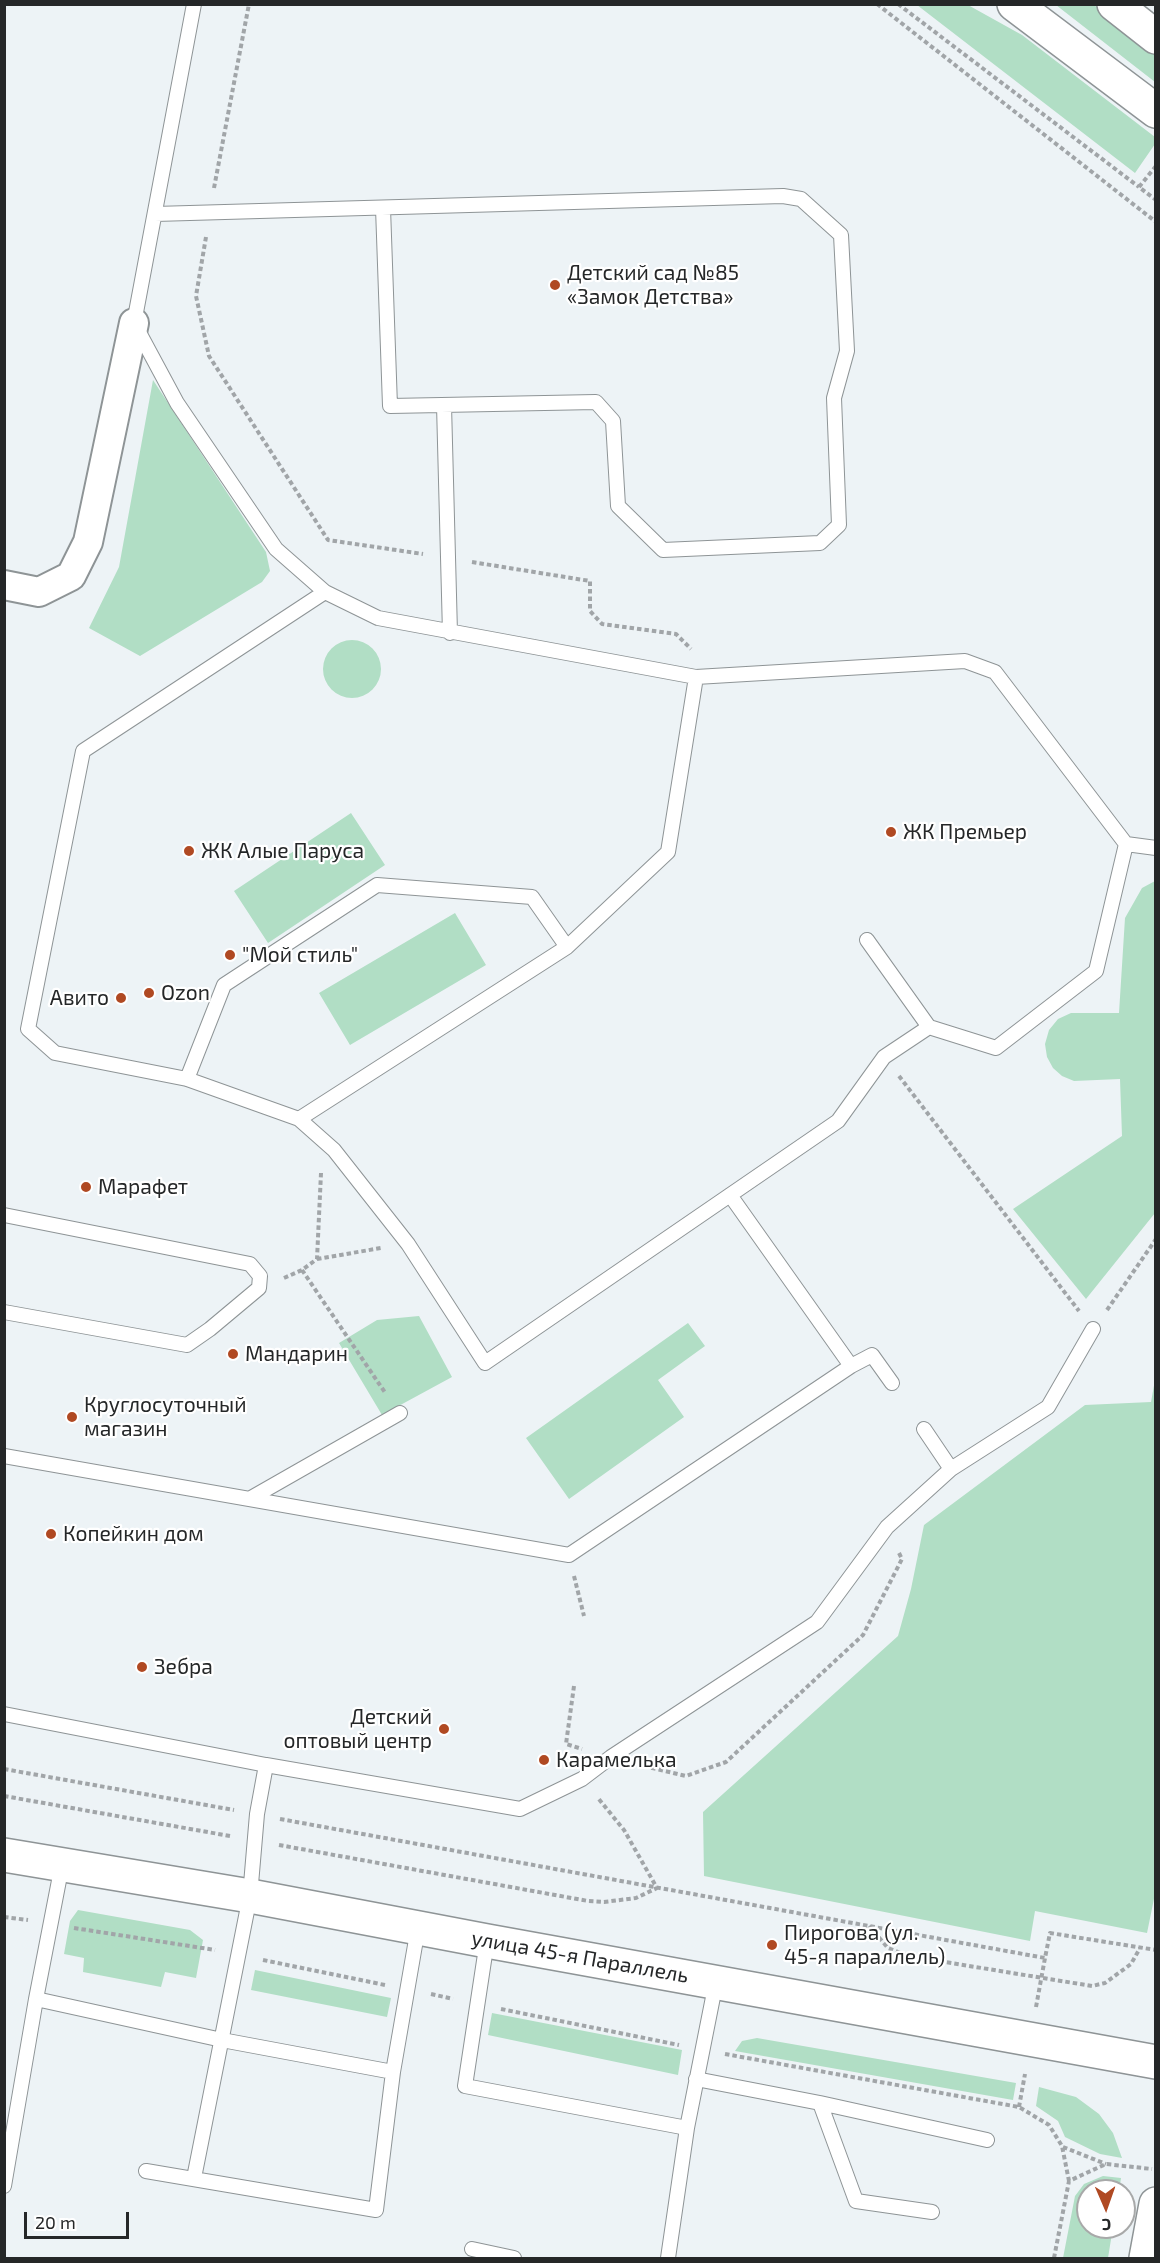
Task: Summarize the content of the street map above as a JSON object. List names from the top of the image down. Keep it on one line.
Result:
{"streets":{"main road":["улица 45-я Параллель"]},"places":["Детский сад №85 «Замок Детства»","ЖК Премьер","ЖК Алые Паруса","\"Мой стиль\"","Ozon","Авито","Марафет","Мандарин","Круглосуточный магазин","Копейкин дом","Зебра","Детский оптовый центр","Карамелька","Пирогова (ул. 45-я параллель)"],"scale_bar":"20 m","north":"bottom"}
